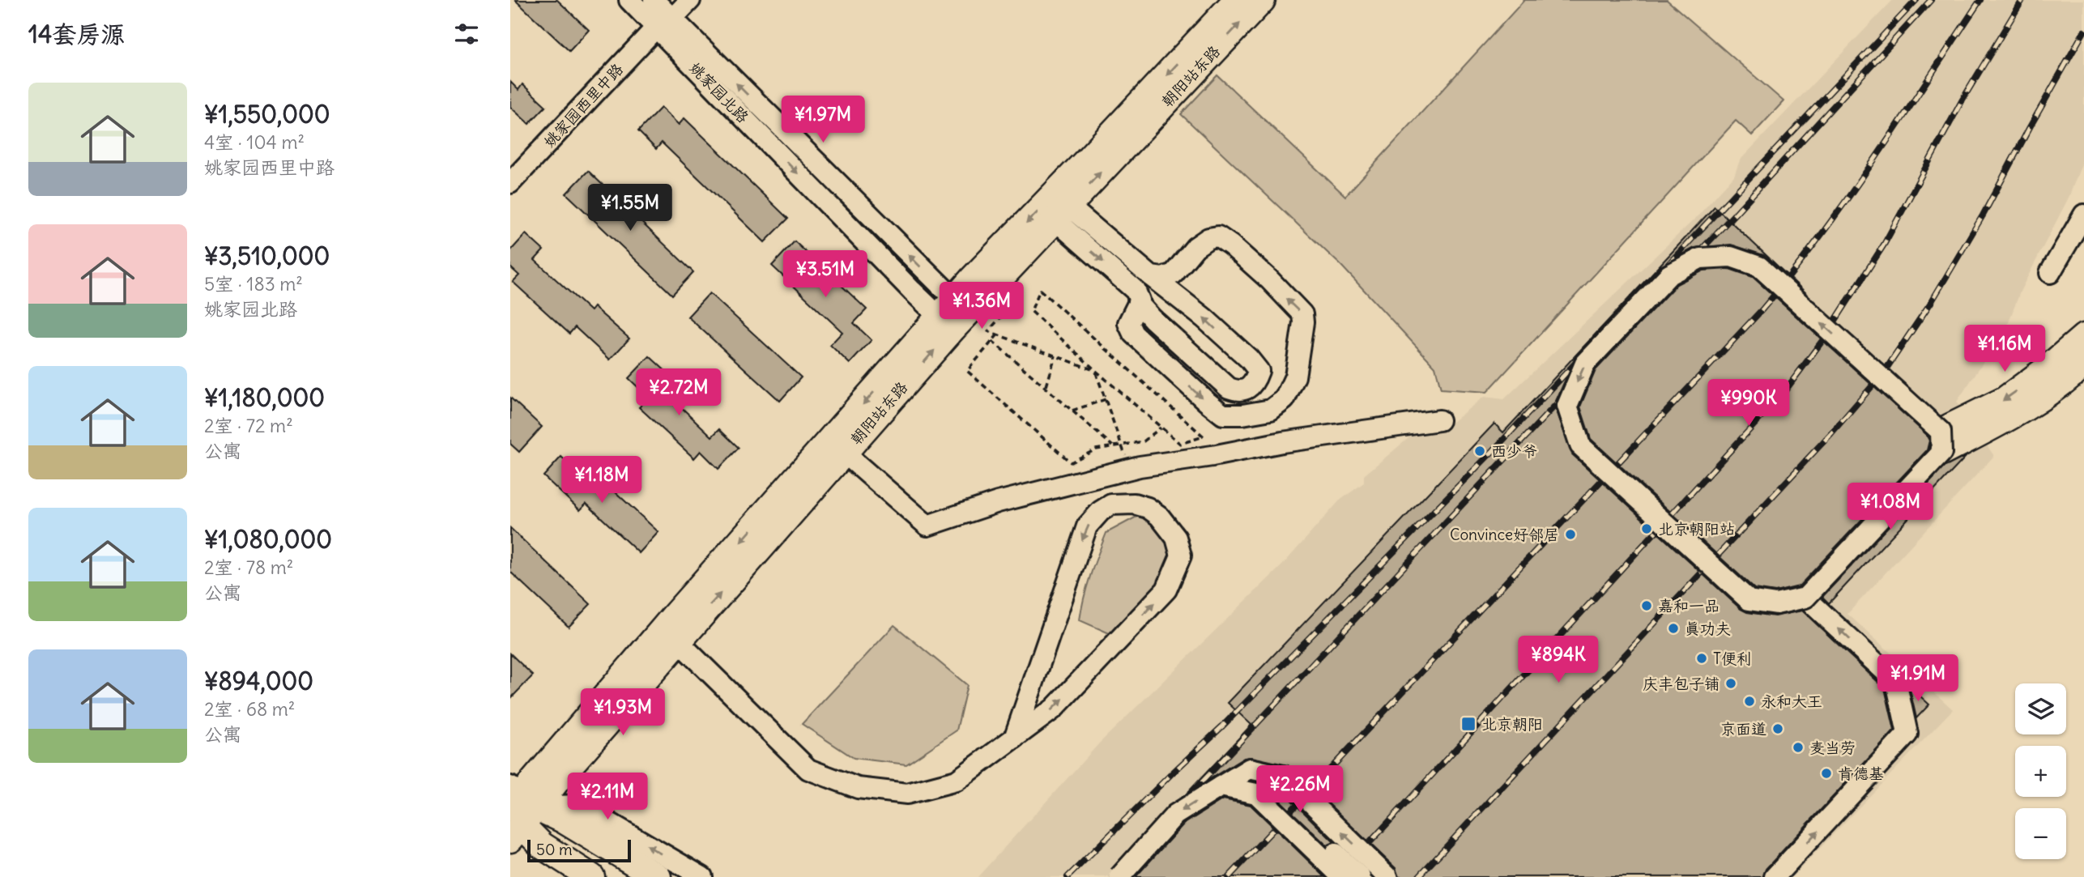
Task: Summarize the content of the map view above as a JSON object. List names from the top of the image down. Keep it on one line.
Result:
{"streets":{"main road":["朝阳站东路"],"street":["姚家园北路","姚家园西里中路"]},"crossings":[["朝阳站东路","姚家园北路"],["姚家园北路","姚家园西里中路"]],"places":{"other":["西少爷","北京朝阳站","Convince好邻居","嘉和一品","真功夫","T便利","庆丰包子铺","永和大王","京面道","麦当劳","肯德基"],"transit":["北京朝阳"]},"scale_bar":"50 m","page":{"heading":"14套房源","list":[{"name":"¥1,550,000","note":"4室 · 104 m² · 姚家园西里中路"},{"name":"¥3,510,000","note":"5室 · 183 m² · 姚家园北路"},{"name":"¥1,180,000","note":"2室 · 72 m² · 公寓"},{"name":"¥1,080,000","note":"2室 · 78 m² · 公寓"},{"name":"¥894,000","note":"2室 · 68 m² · 公寓"}],"price":["¥1.97M","¥1.55M","¥3.51M","¥1.36M","¥1.16M","¥2.72M","¥990K","¥1.18M","¥1.08M","¥894K","¥1.91M","¥1.93M","¥2.26M","¥2.11M"],"map_buttons":["+","−"],"scale":"50 m"}}
